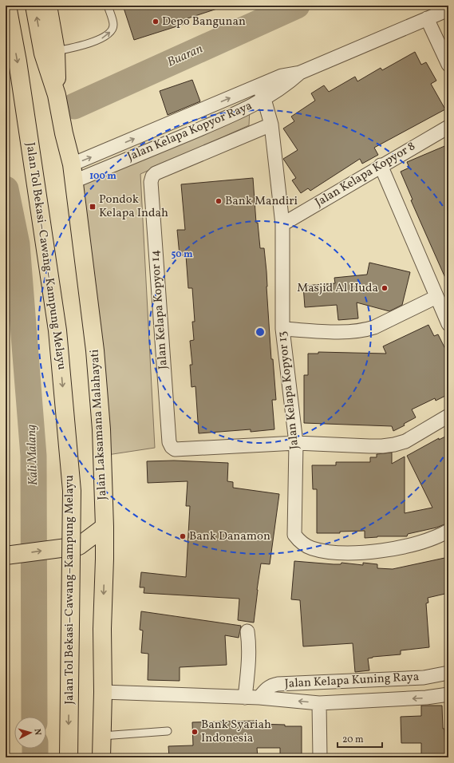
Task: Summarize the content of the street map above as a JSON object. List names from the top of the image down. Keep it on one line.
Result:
{"streets":{"main road":["Jalan Tol Bekasi–Cawang–Kampung Melayu","Jalan Laksamana Malahayati"],"street":["Jalan Kelapa Kopyor Raya","Jalan Kelapa Kopyor 8","Jalan Kelapa Kopyor 14","Jalan Kelapa Kopyor 13","Jalan Kelapa Kuning Raya"]},"crossings":[["Jalan Kelapa Kopyor Raya","Jalan Kelapa Kopyor 13"],["Jalan Kelapa Kopyor Raya","Jalan Laksamana Malahayati"],["Jalan Kelapa Kopyor 8","Jalan Kelapa Kopyor 13"],["Jalan Kelapa Kopyor 14","Jalan Kelapa Kopyor 13"],["Jalan Laksamana Malahayati","Jalan Kelapa Kuning Raya"]],"one_way":["Jalan Tol Bekasi–Cawang–Kampung Melayu"],"water":["Buaran","Kali Malang"],"places":{"other":["Depo Bangunan","Bank Mandiri","Masjid Al Huda","Bank Danamon","Bank Syariah Indonesia"],"transit":["Pondok Kelapa Indah"]},"scale_bar":"20 m","north":"right","rings":["100 m","50 m"]}
